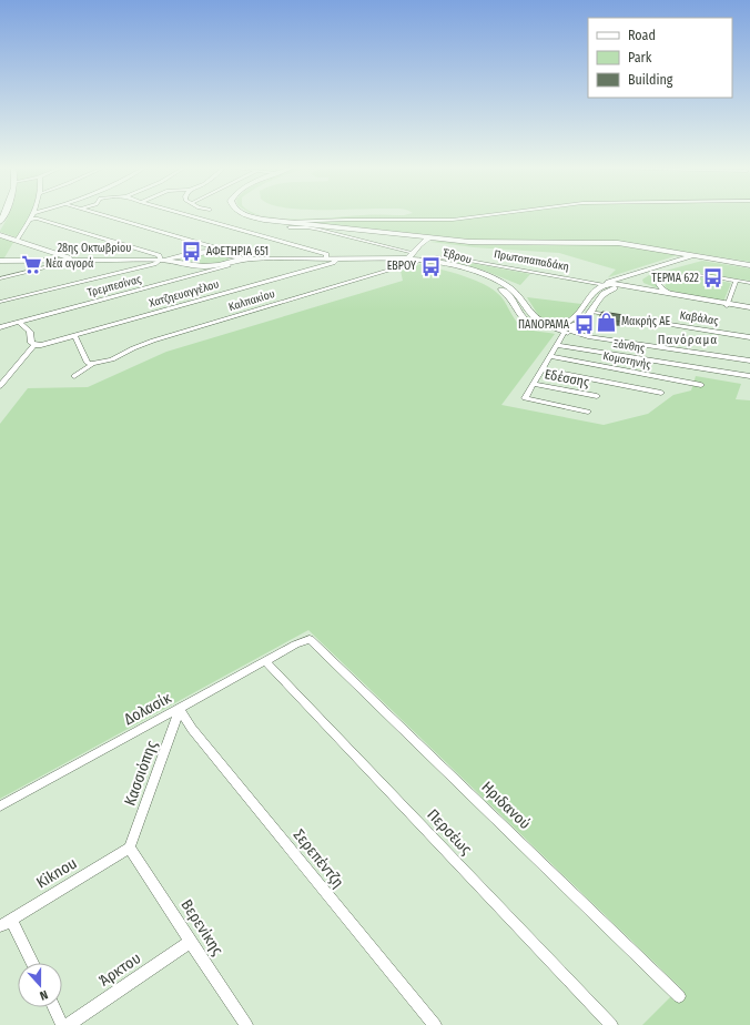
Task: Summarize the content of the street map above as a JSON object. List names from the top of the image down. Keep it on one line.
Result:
{"streets":{"main road":["28ης Οκτωβρίου","Έβρου"],"street":["Πρωτοπαπαδάκη","Τρεμπεσίνας","Χατζηευαγγέλου","Καλπακίου","Καβάλας","Ξάνθης","Κομοτηνής","Εδέσσης","Δολασίκ","Κασσιόπης","Ηριδανού","Περσέως","Σερεπέντζη","Kiknou","Βερενίκης","Άρκτου"]},"crossings":[["28ης Οκτωβρίου","Έβρου"],["28ης Οκτωβρίου","Τρεμπεσίνας"],["28ης Οκτωβρίου","Χατζηευαγγέλου"],["28ης Οκτωβρίου","Καλπακίου"],["Έβρου","Πρωτοπαπαδάκη"],["Έβρου","Καλπακίου"],["Έβρου","Καβάλας"],["Δολασίκ","Κασσιόπης"],["Δολασίκ","Ηριδανού"],["Δολασίκ","Περσέως"],["Δολασίκ","Σερεπέντζη"],["Κασσιόπης","Σερεπέντζη"],["Κασσιόπης","Kiknou"],["Κασσιόπης","Βερενίκης"],["Kiknou","Βερενίκης"],["Βερενίκης","Άρκτου"]],"districts":["Πανόραμα"],"places":{"bus stop":["ΑΦΕΤΗΡΙΑ 651","ΕΒΡΟΥ","ΤΕΡΜΑ 622","ΠΑΝΟΡΑΜΑ"],"supermarket":["Νέα αγορά"],"shop":["Μακρής ΑΕ"]},"legend":["Road","Park","Building"],"north":"bottom"}
